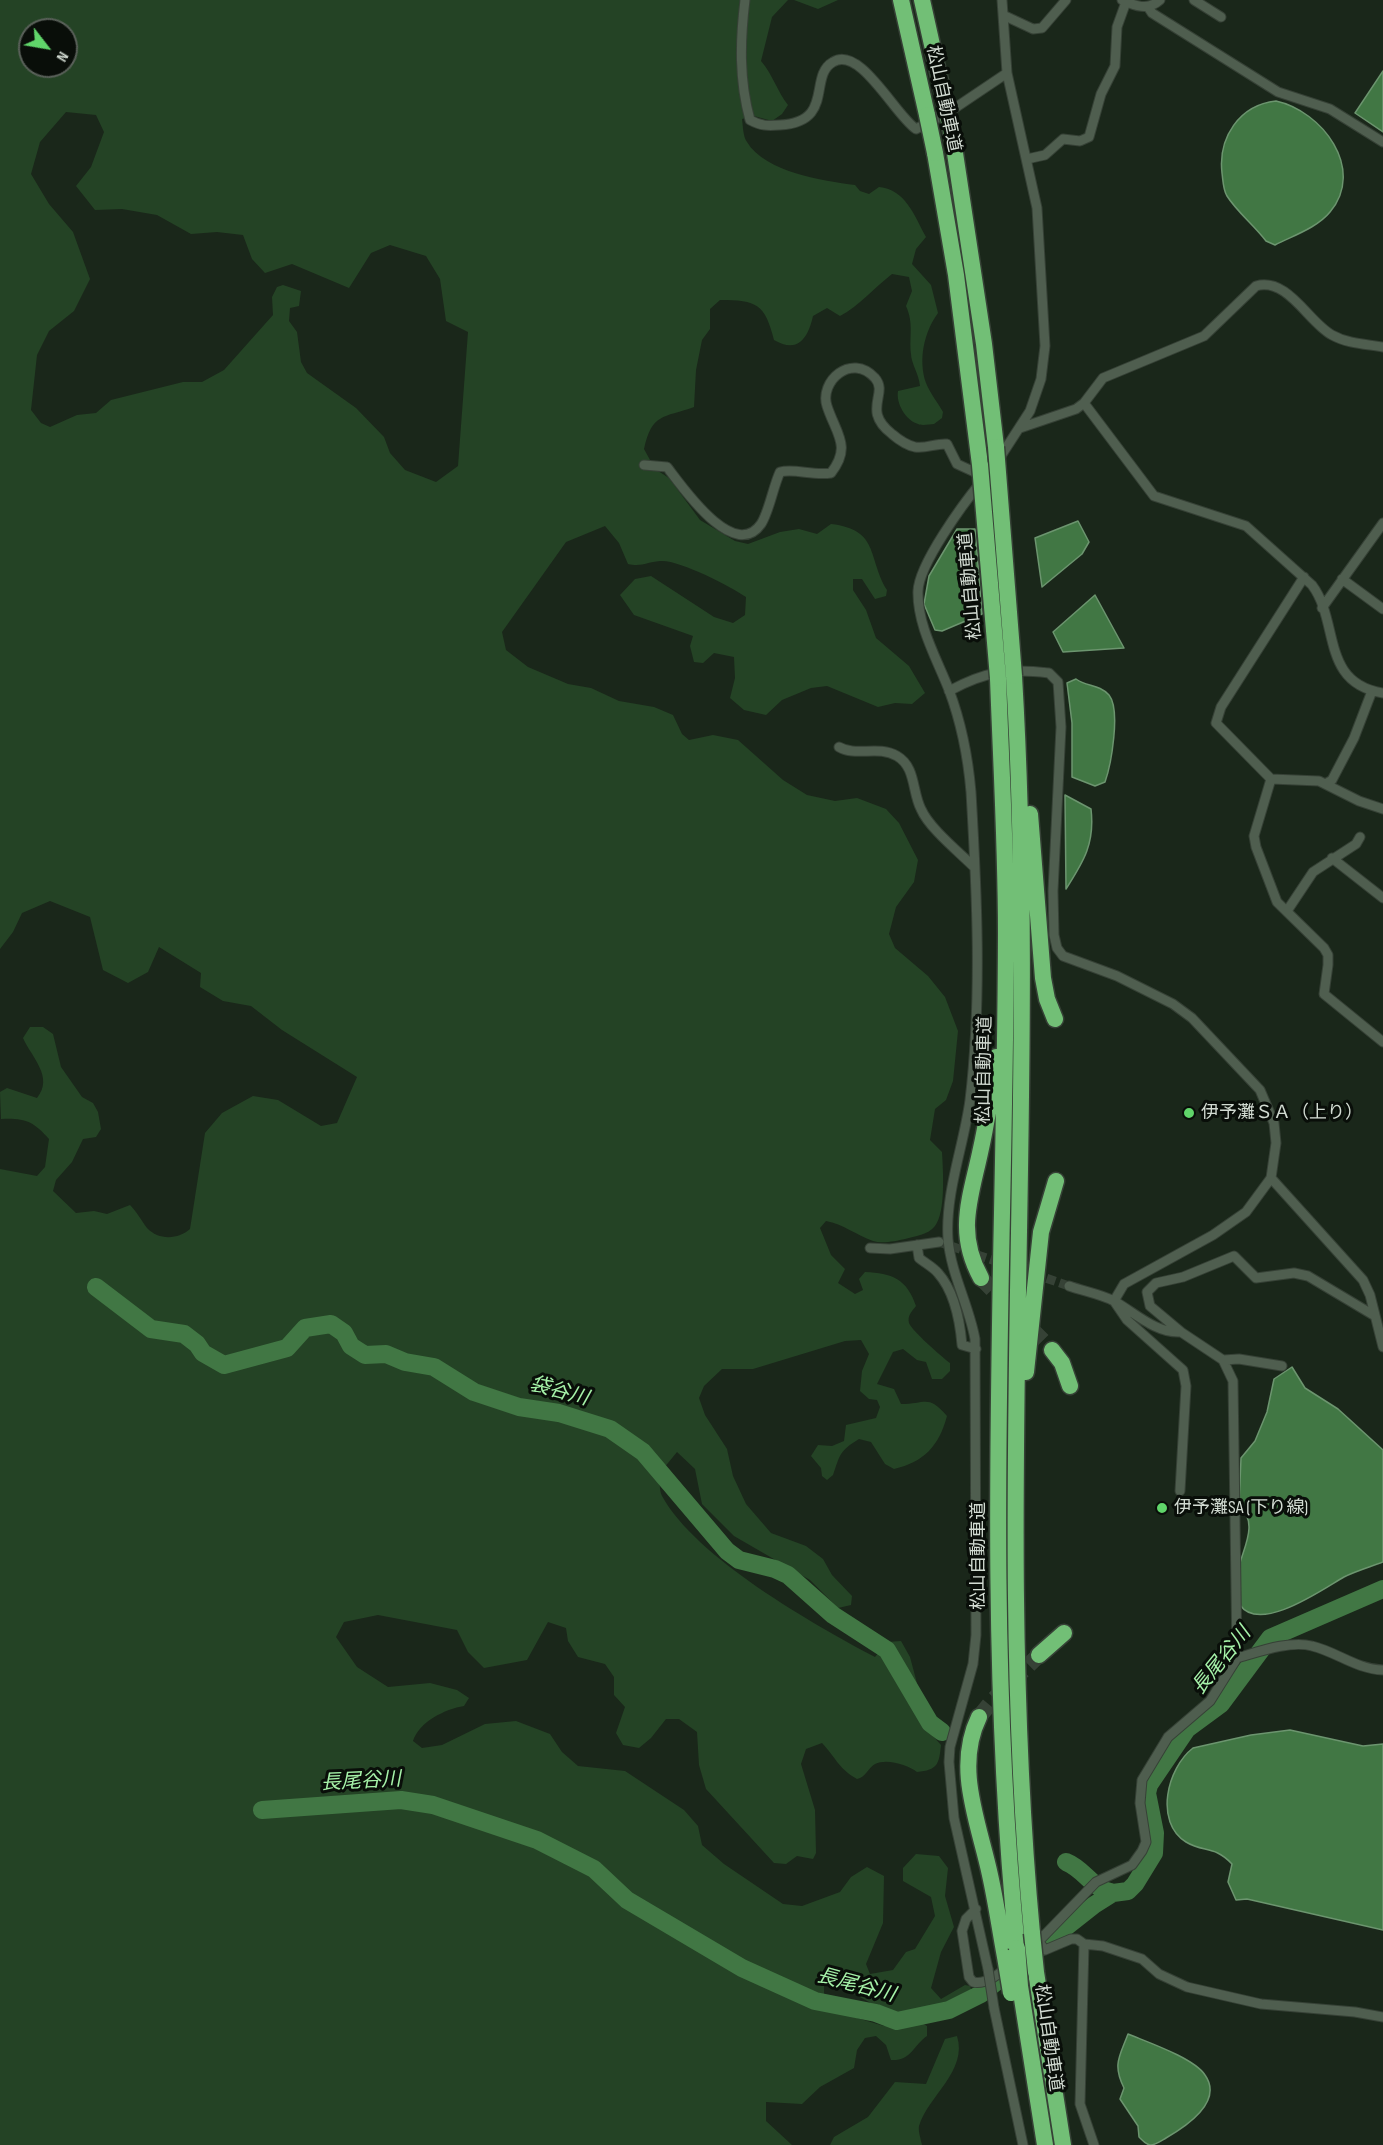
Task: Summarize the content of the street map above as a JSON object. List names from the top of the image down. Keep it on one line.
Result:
{"streets":{"highway":["松山自動車道"]},"water":["袋谷川","長尾谷川"],"places":["伊予灘ＳＡ（上り）","伊予灘SA (下り線)"],"north":"bottom right"}
